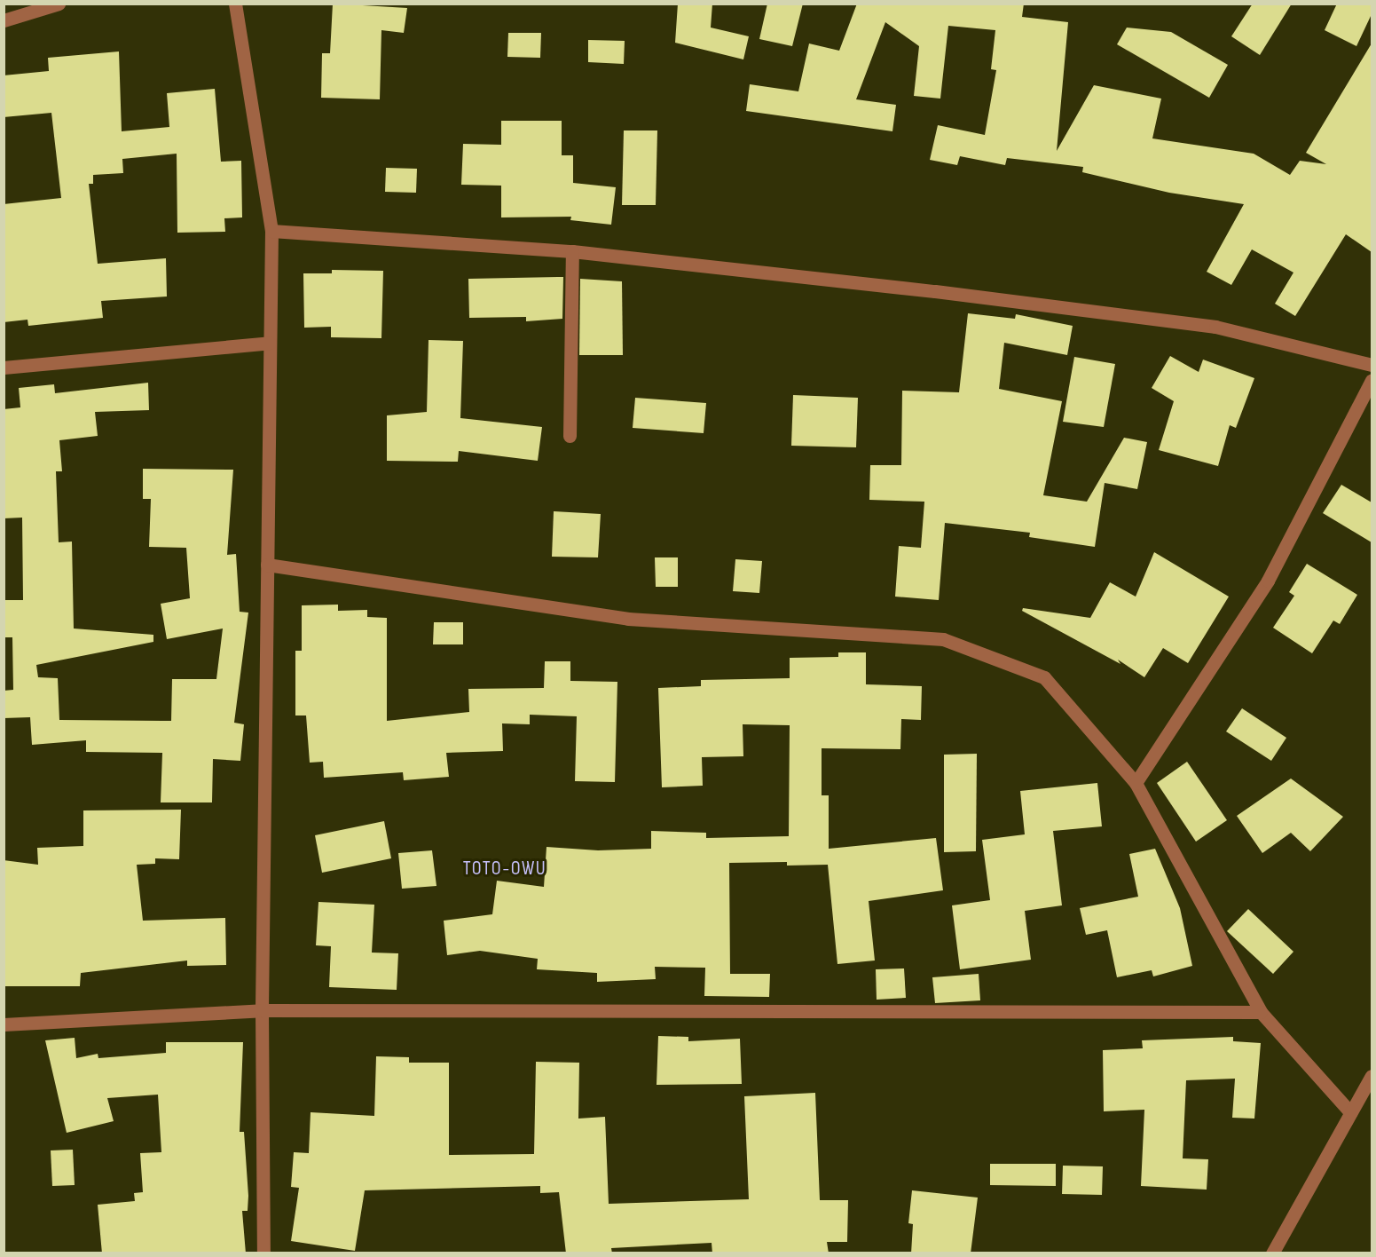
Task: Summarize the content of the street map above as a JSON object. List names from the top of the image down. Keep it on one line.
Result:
{"districts":["TOTO-OWU"]}
